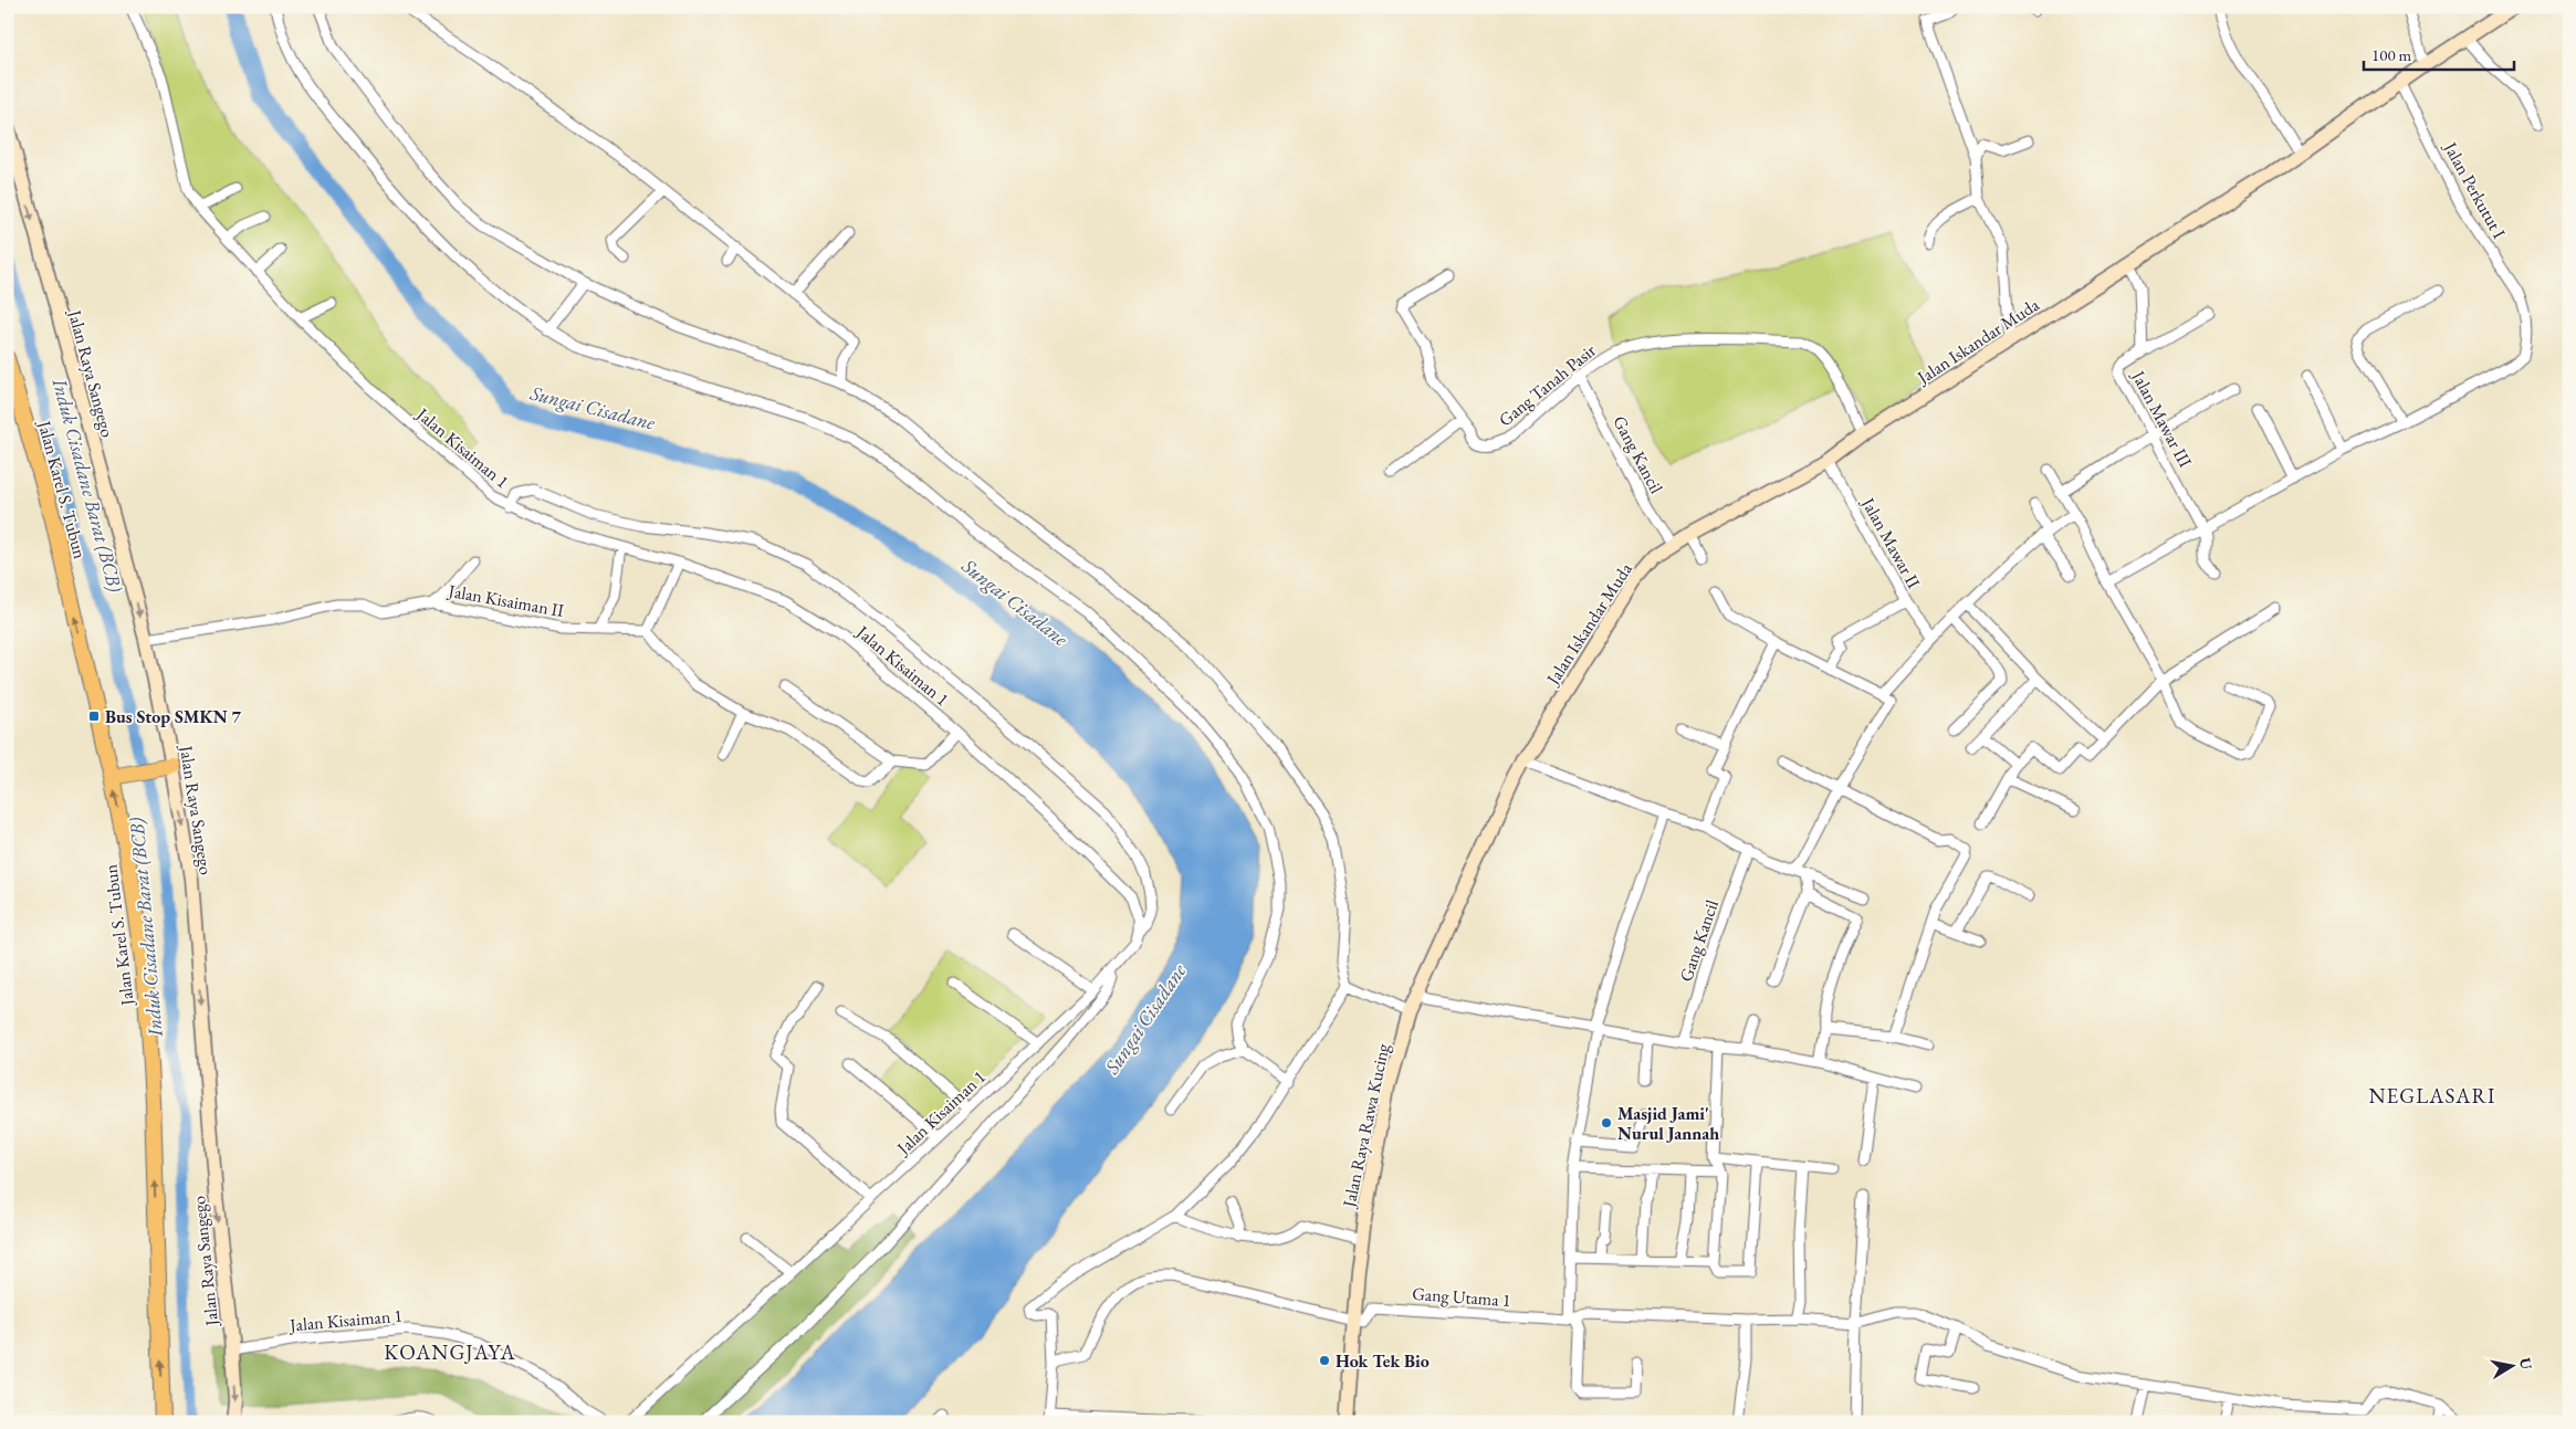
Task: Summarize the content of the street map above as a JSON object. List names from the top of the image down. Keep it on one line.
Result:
{"streets":{"main road":["Jalan Karel S. Tubun"],"street":["Jalan Perkutut I","Jalan Iskandar Muda","Jalan Raya Sangego","Gang Tanah Pasir","Jalan Mawar III","Jalan Kisaiman 1","Gang Kancil","Jalan Mawar II","Jalan Kisaiman II","Jalan Raya Rawa Kucing","Gang Utama 1"]},"crossings":[["Jalan Perkutut I","Jalan Iskandar Muda"],["Jalan Iskandar Muda","Gang Tanah Pasir"],["Jalan Iskandar Muda","Jalan Mawar III"],["Jalan Iskandar Muda","Gang Kancil"],["Jalan Iskandar Muda","Jalan Mawar II"],["Jalan Iskandar Muda","Jalan Raya Rawa Kucing"],["Jalan Raya Sangego","Jalan Kisaiman 1"],["Jalan Raya Sangego","Jalan Kisaiman II"],["Gang Tanah Pasir","Gang Kancil"],["Jalan Raya Rawa Kucing","Gang Utama 1"]],"one_way":["Jalan Raya Sangego","Jalan Karel S. Tubun"],"districts":["NEGLASARI","KOANGJAYA"],"water":["Sungai Cisadane","Induk Cisadane Barat (BCB)"],"places":{"transit":["Bus Stop SMKN 7"],"other":["Masjid Jami' Nurul Jannah","Hok Tek Bio"]},"scale_bar":"100 m","north":"right"}
